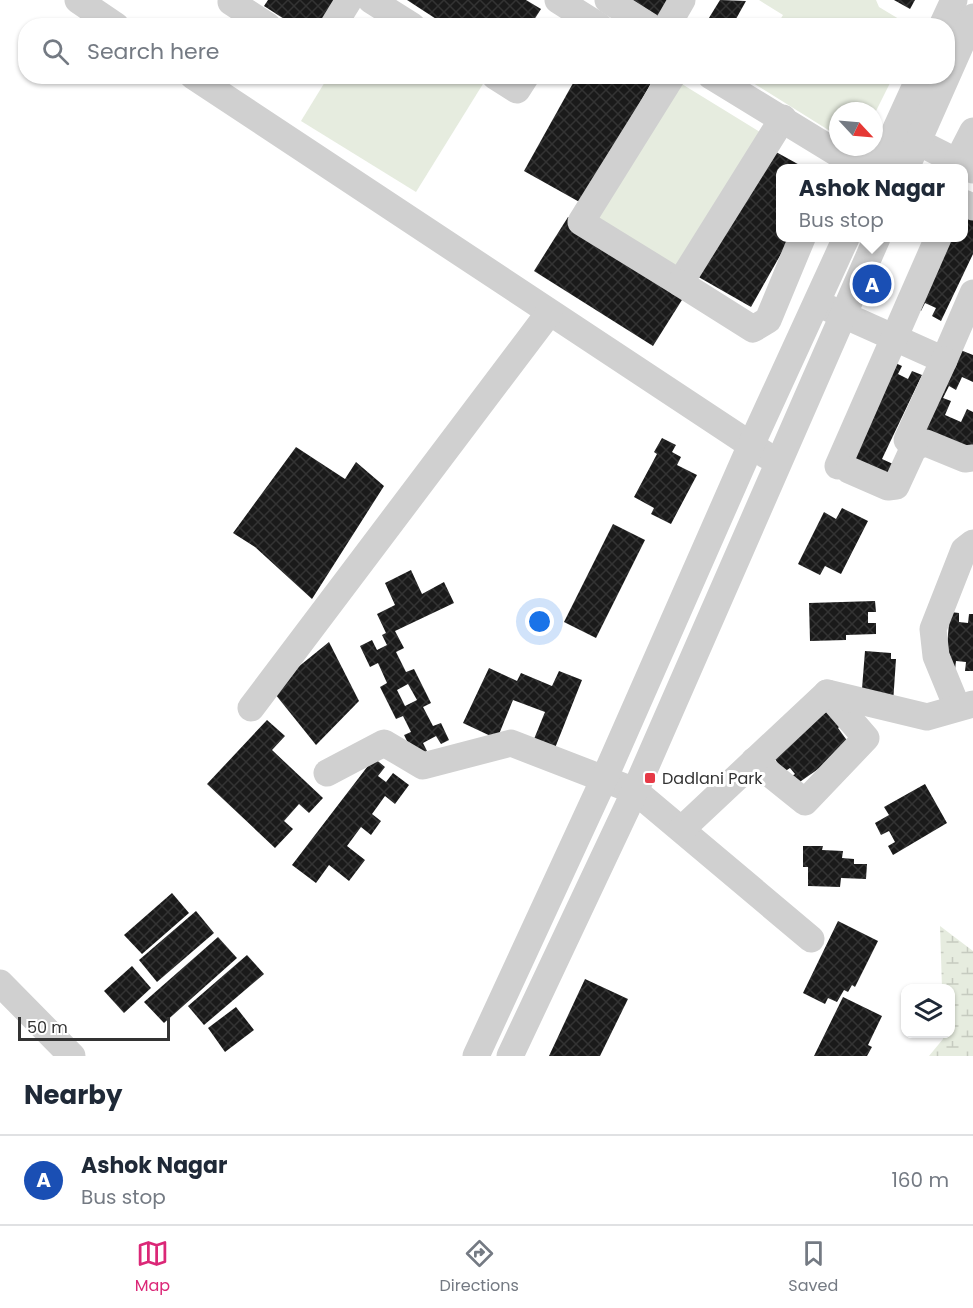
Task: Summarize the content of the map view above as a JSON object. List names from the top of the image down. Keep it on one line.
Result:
{"places":{"transit":["Dadlani Park"]},"scale_bar":"50 m","north":"bottom right","page":{"search":"Search here","popup":["Ashok Nagar","Bus stop"],"pins":"A","scale":"50 m","heading":"Nearby","list":[{"mark":"A","name":"Ashok Nagar","note":"Bus stop","value":"160 m"}],"nav":["Map","Directions","Saved"]}}
